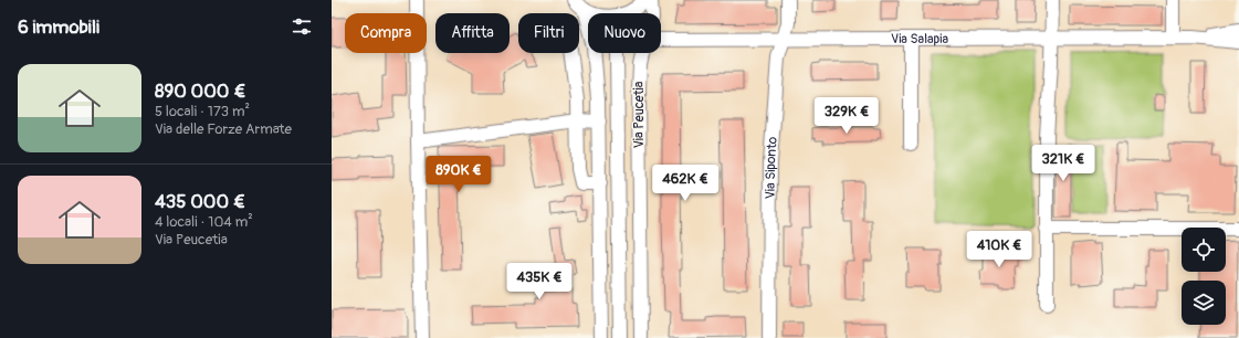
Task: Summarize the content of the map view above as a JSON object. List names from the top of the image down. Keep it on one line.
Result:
{"streets":{"street":["Via Salapia","Via Peucetia","Via Siponto"]},"crossings":[["Via Salapia","Via Siponto"]],"page":{"heading":"6 immobili","chip":["Compra","Affitta","Filtri","Nuovo"],"list":[{"name":"890 000 €","note":"5 locali · 173 m² · Via delle Forze Armate"},{"name":"435 000 €","note":"4 locali · 104 m² · Via Peucetia"}],"price":["329K €","321K €","890K €","462K €","410K €","435K €"]}}
